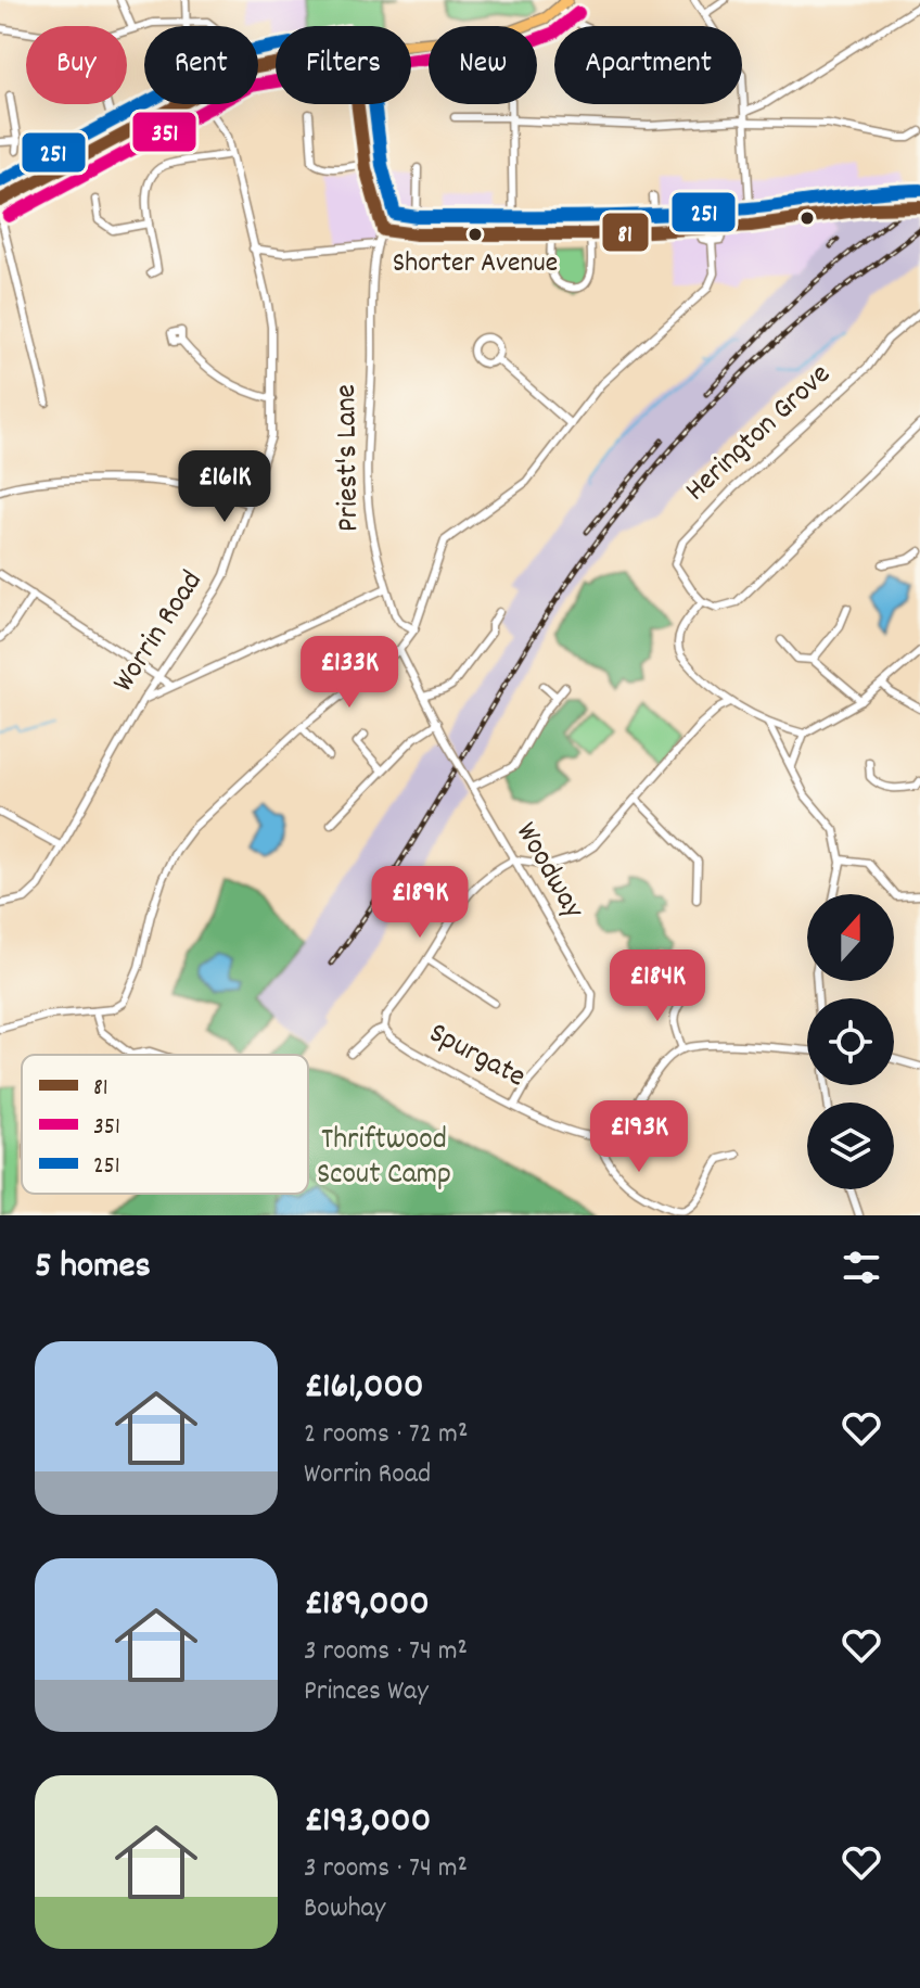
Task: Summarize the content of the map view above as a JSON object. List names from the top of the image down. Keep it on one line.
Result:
{"streets":{"street":["Herington Grove","Priest's Lane","Worrin Road","Woodway","Spurgate"]},"crossings":[["Woodway","Spurgate"]],"parks":["Thriftwood Scout Camp"],"places":["Shorter Avenue"],"lines":["transit line 351","transit line 251","transit line 81"],"legend":["81","351","251"],"north":"top","page":{"chip":["Buy","Rent","Filters","New","Apartment"],"price":["£161K","£133K","£189K","£184K","£193K"],"heading":"5 homes","list":[{"name":"£161,000","note":"2 rooms · 72 m² · Worrin Road"},{"name":"£189,000","note":"3 rooms · 74 m² · Princes Way"},{"name":"£193,000","note":"3 rooms · 74 m² · Bowhay"}]}}
